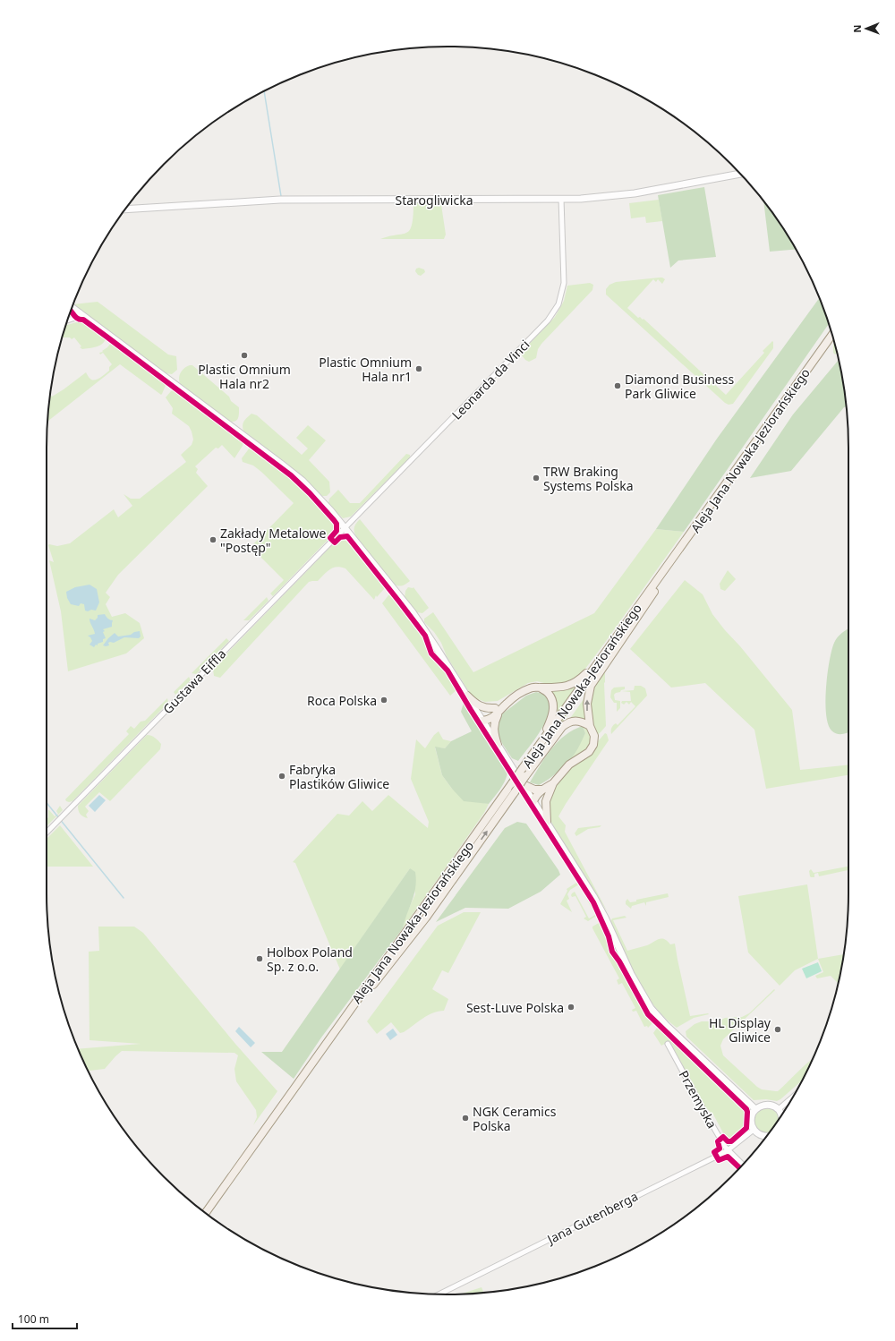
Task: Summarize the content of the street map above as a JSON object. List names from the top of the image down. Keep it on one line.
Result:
{"streets":{"main road":["Aleja Jana Nowaka-Jeziorańskiego"],"street":["Starogliwicka","Leonarda da Vinci","Gustawa Eiffla","Przemyska","Jana Gutenberga"]},"crossings":[["Starogliwicka","Leonarda da Vinci"],["Leonarda da Vinci","Gustawa Eiffla"],["Przemyska","Jana Gutenberga"]],"places":["Plastic Omnium Hala nr2","Plastic Omnium Hala nr1","Diamond Business Park Gliwice","TRW Braking Systems Polska","Zakłady Metalowe \"Postęp\"","Roca Polska","Fabryka Plastików Gliwice","Holbox Poland Sp. z o.o.","Sest-Luve Polska","HL Display Gliwice","NGK Ceramics Polska"],"scale_bar":"100 m","north":"left"}
